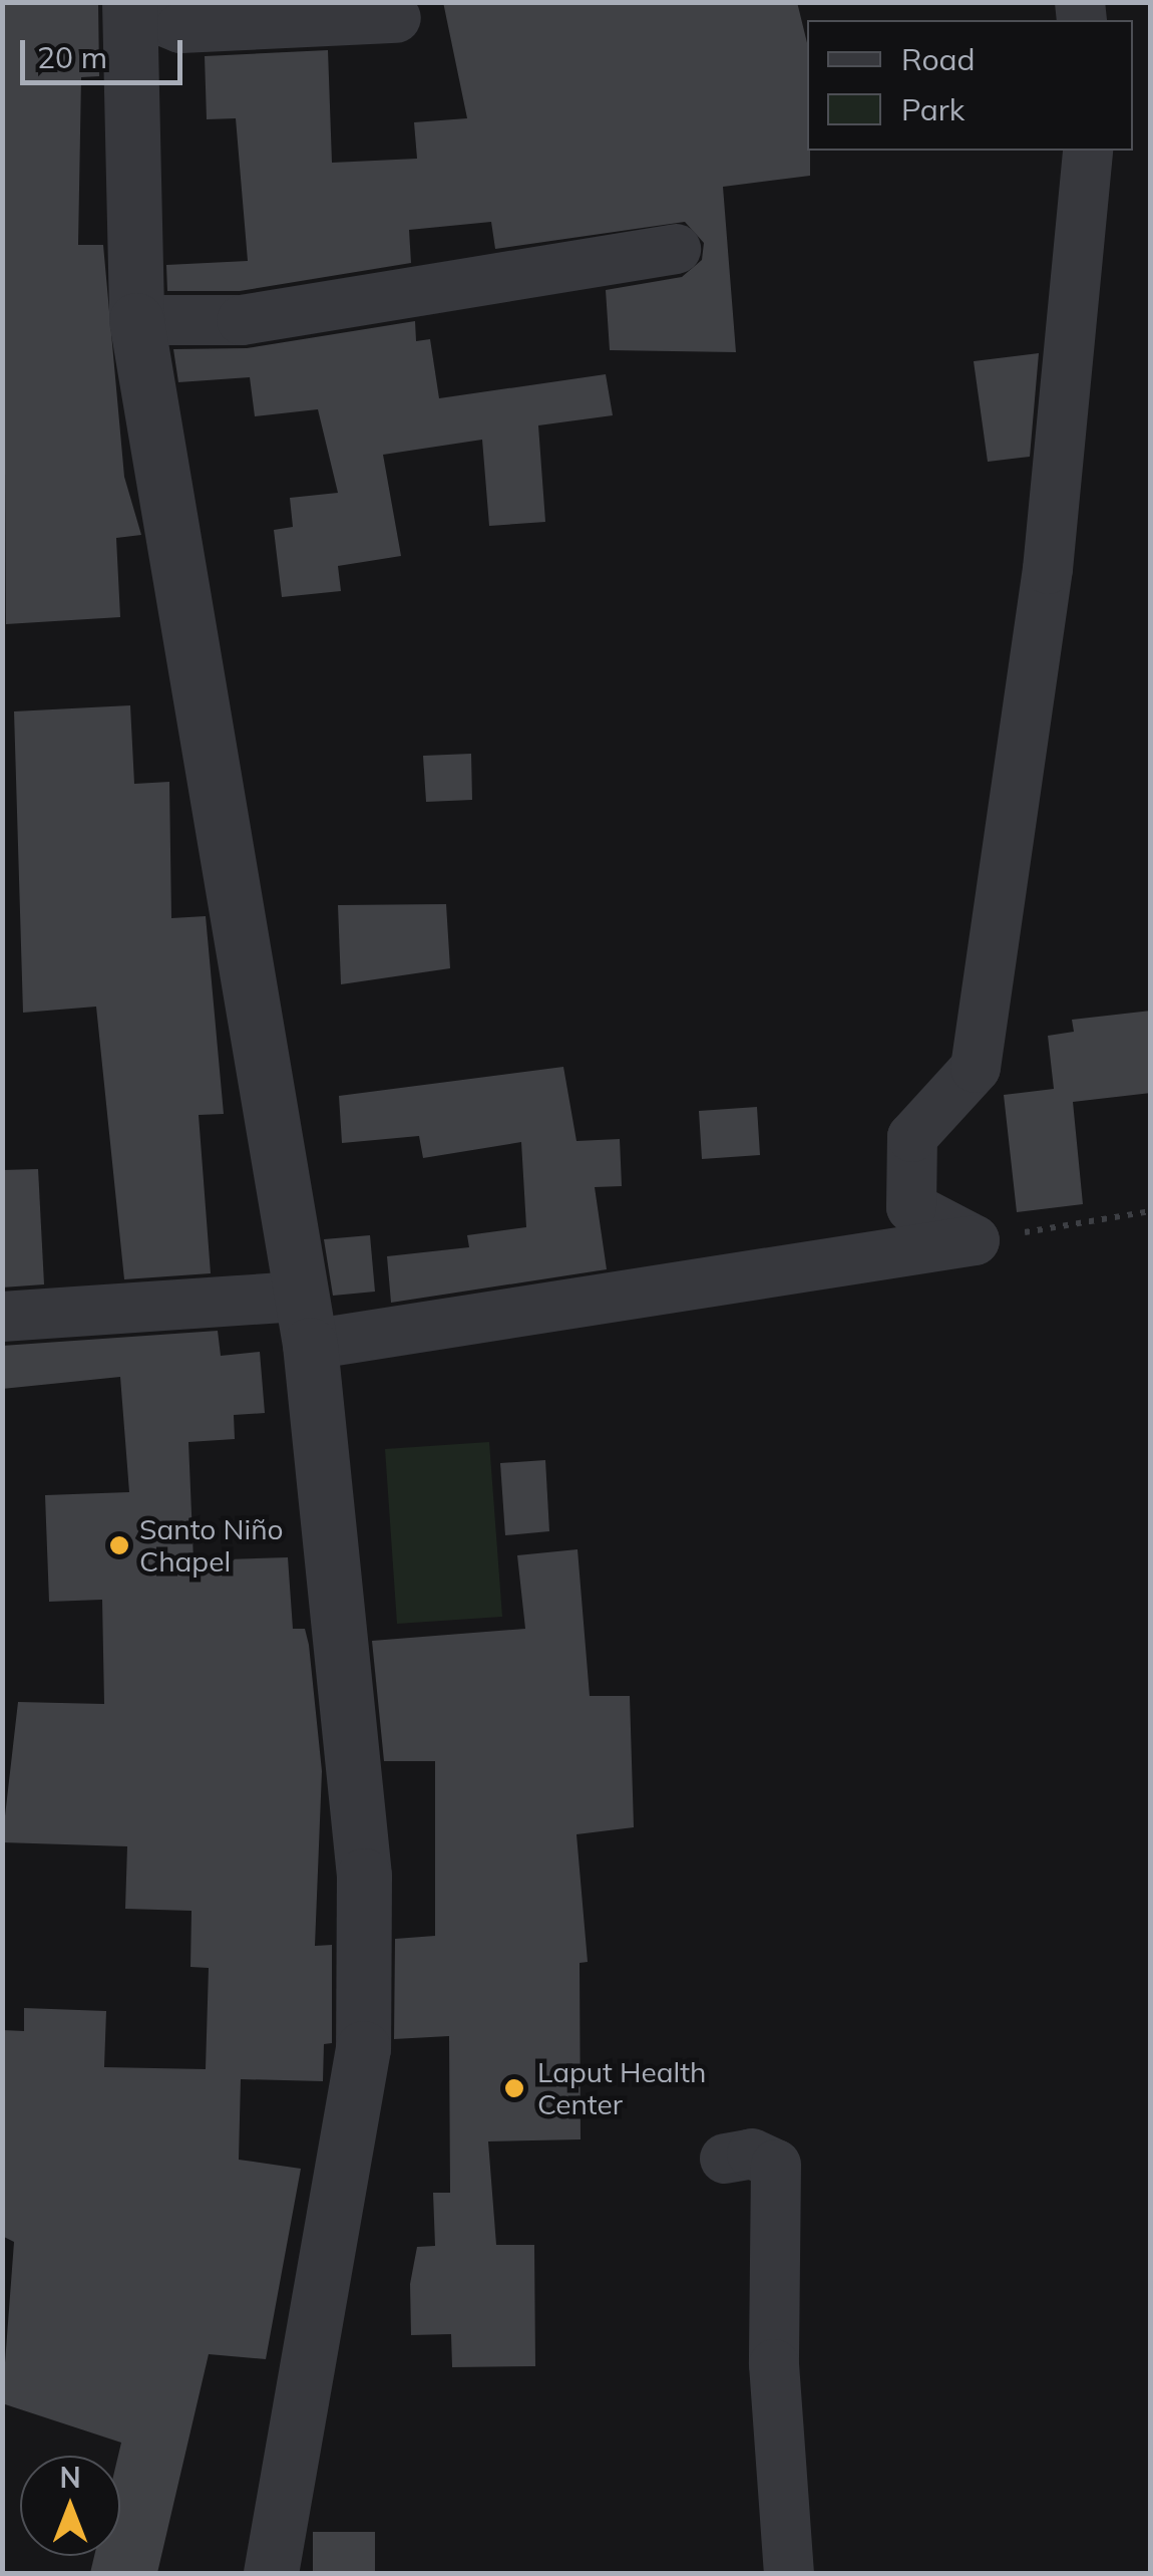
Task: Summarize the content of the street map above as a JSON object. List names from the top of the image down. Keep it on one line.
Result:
{"places":["Santo Niño Chapel","Laput Health Center"],"legend":["Road","Park"],"scale_bar":"20 m","north":"top"}
